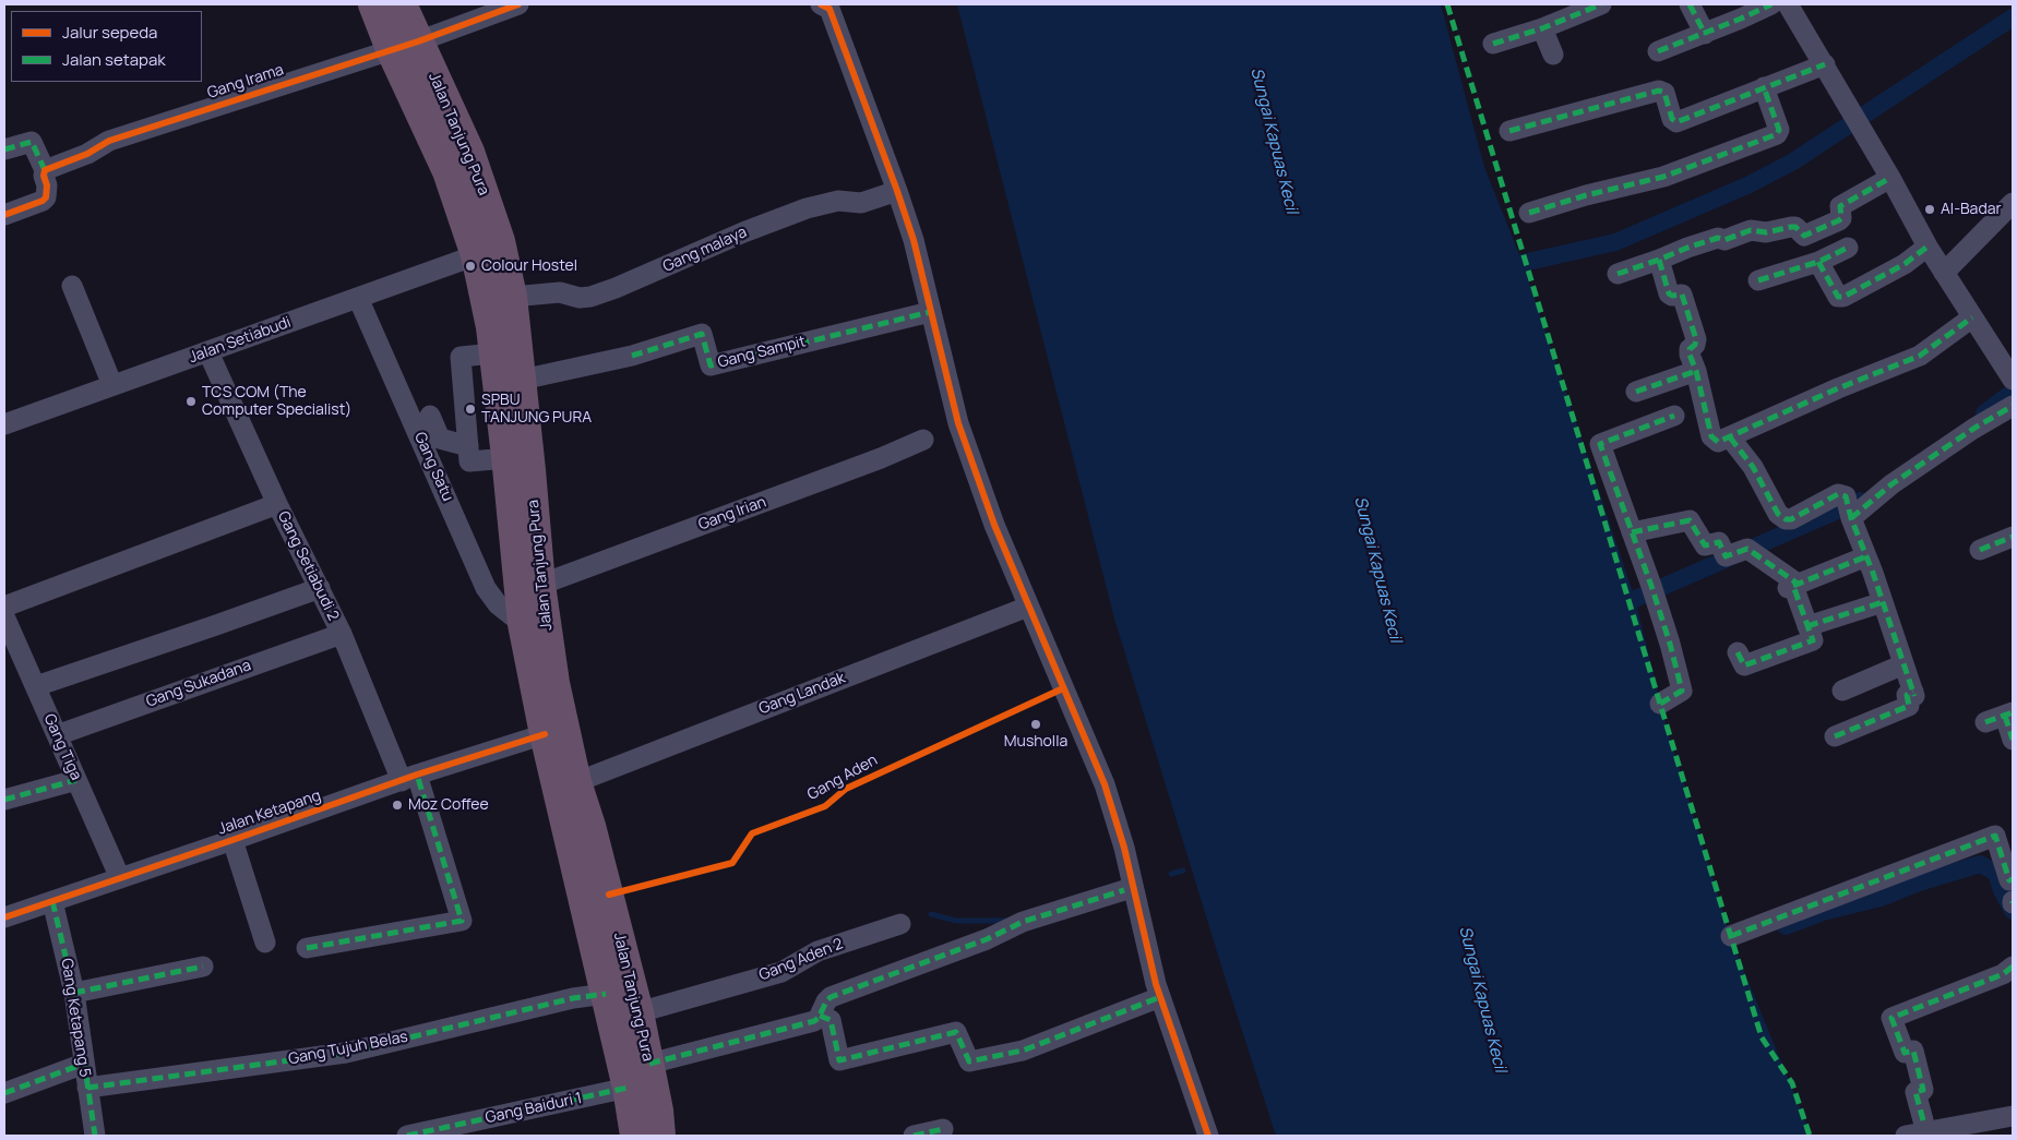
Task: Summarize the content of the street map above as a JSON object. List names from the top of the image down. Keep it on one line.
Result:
{"streets":{"highway":["Jalan Tanjung Pura"],"street":["Gang Irama","Gang malaya","Jalan Setiabudi","Gang Sampit","Gang Satu","Gang Irian","Gang Setiabudi 2","Gang Sukadana","Gang Landak","Gang Tiga","Jalan Ketapang","Gang Aden 2","Gang Ketapang 5","Gang Tujuh Belas","Gang Baiduri 1"],"cycle path":["Gang Aden"]},"crossings":[["Gang Irama","Jalan Tanjung Pura"],["Jalan Tanjung Pura","Gang malaya"],["Jalan Tanjung Pura","Jalan Setiabudi"],["Jalan Tanjung Pura","Gang Sampit"],["Jalan Tanjung Pura","Gang Satu"],["Jalan Tanjung Pura","Gang Irian"],["Jalan Tanjung Pura","Gang Landak"],["Jalan Tanjung Pura","Jalan Ketapang"],["Jalan Tanjung Pura","Gang Aden 2"],["Jalan Tanjung Pura","Gang Tujuh Belas"],["Jalan Tanjung Pura","Gang Baiduri 1"],["Jalan Setiabudi","Gang Satu"],["Jalan Setiabudi","Gang Setiabudi 2"],["Gang Setiabudi 2","Gang Sukadana"],["Gang Setiabudi 2","Jalan Ketapang"],["Gang Sukadana","Gang Tiga"],["Gang Tiga","Jalan Ketapang"],["Jalan Ketapang","Gang Ketapang 5"],["Gang Ketapang 5","Gang Tujuh Belas"]],"water":["Sungai Kapuas Kecil"],"places":["Al-Badar","Colour Hostel","TCS COM (The Computer Specialist)","SPBU TANJUNG PURA","Musholla","Moz Coffee"],"legend":["Jalur sepeda","Jalan setapak"]}
